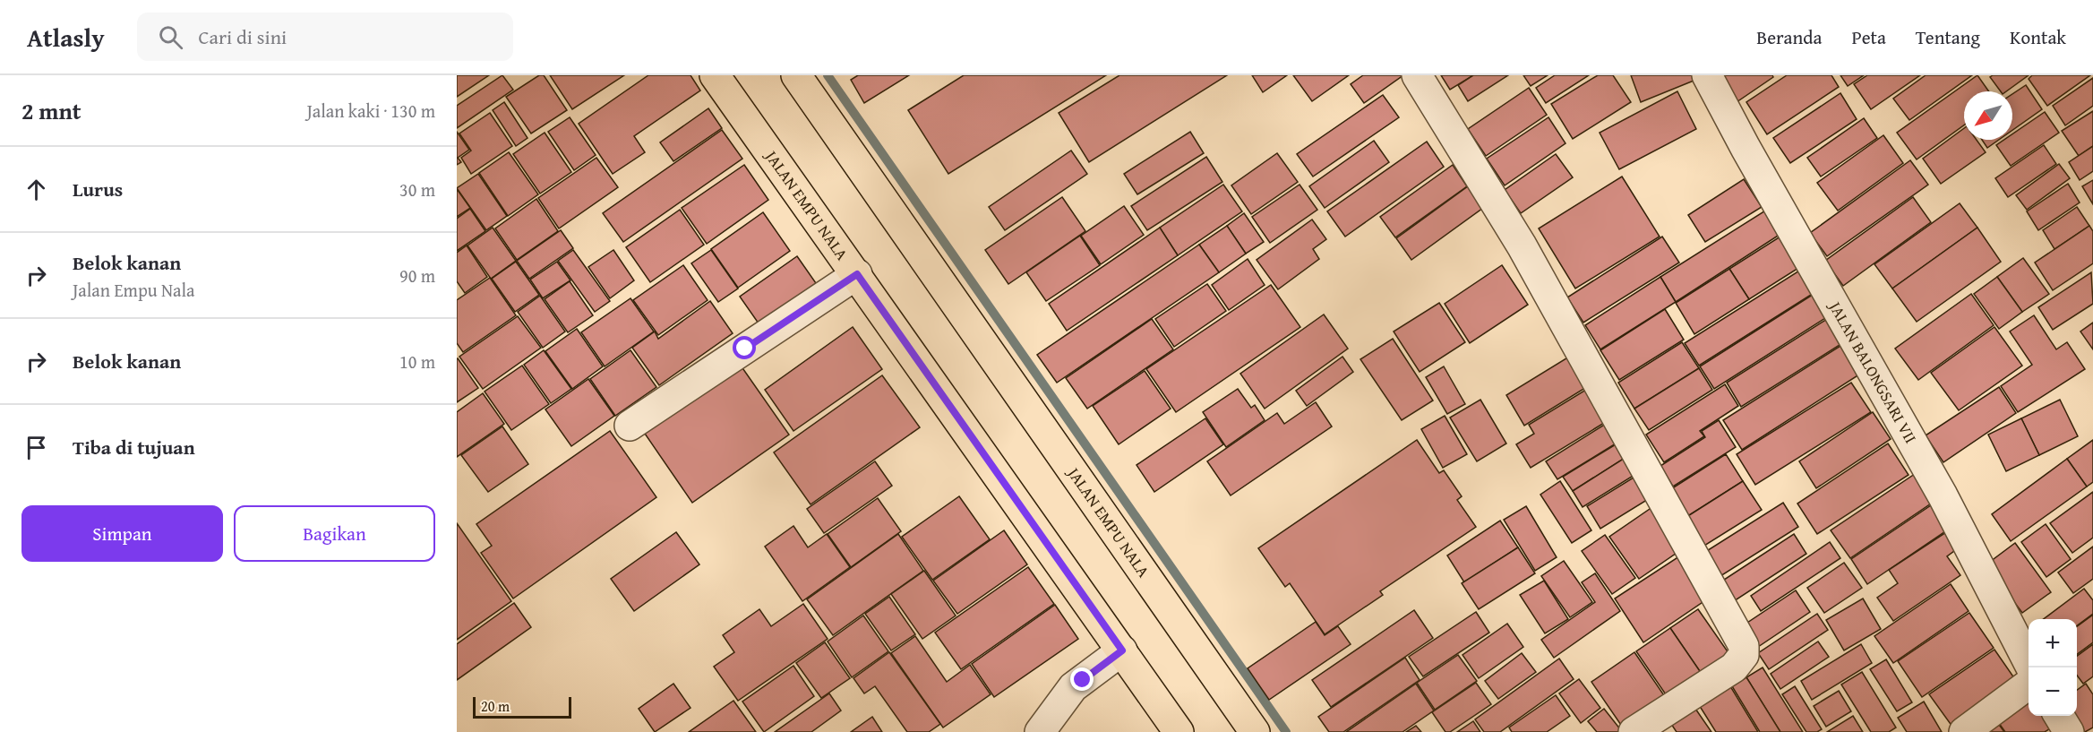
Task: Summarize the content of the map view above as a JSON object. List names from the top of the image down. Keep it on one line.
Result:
{"streets":{"main road":["JALAN EMPU NALA"],"street":["JALAN BALONGSARI VII"]},"scale_bar":"20 m","north":"bottom left","page":{"header":"Atlasly","search":"Cari di sini","nav":["Beranda","Peta","Tentang","Kontak"],"heading":["2 mnt","Jalan kaki · 130 m"],"list":[["Lurus","30 m"],["Belok kanan","Jalan Empu Nala","90 m"],["Belok kanan","10 m"],"Tiba di tujuan"],"buttons":["Simpan","Bagikan"],"map_buttons":["+","−"],"scale":"20 m"}}
